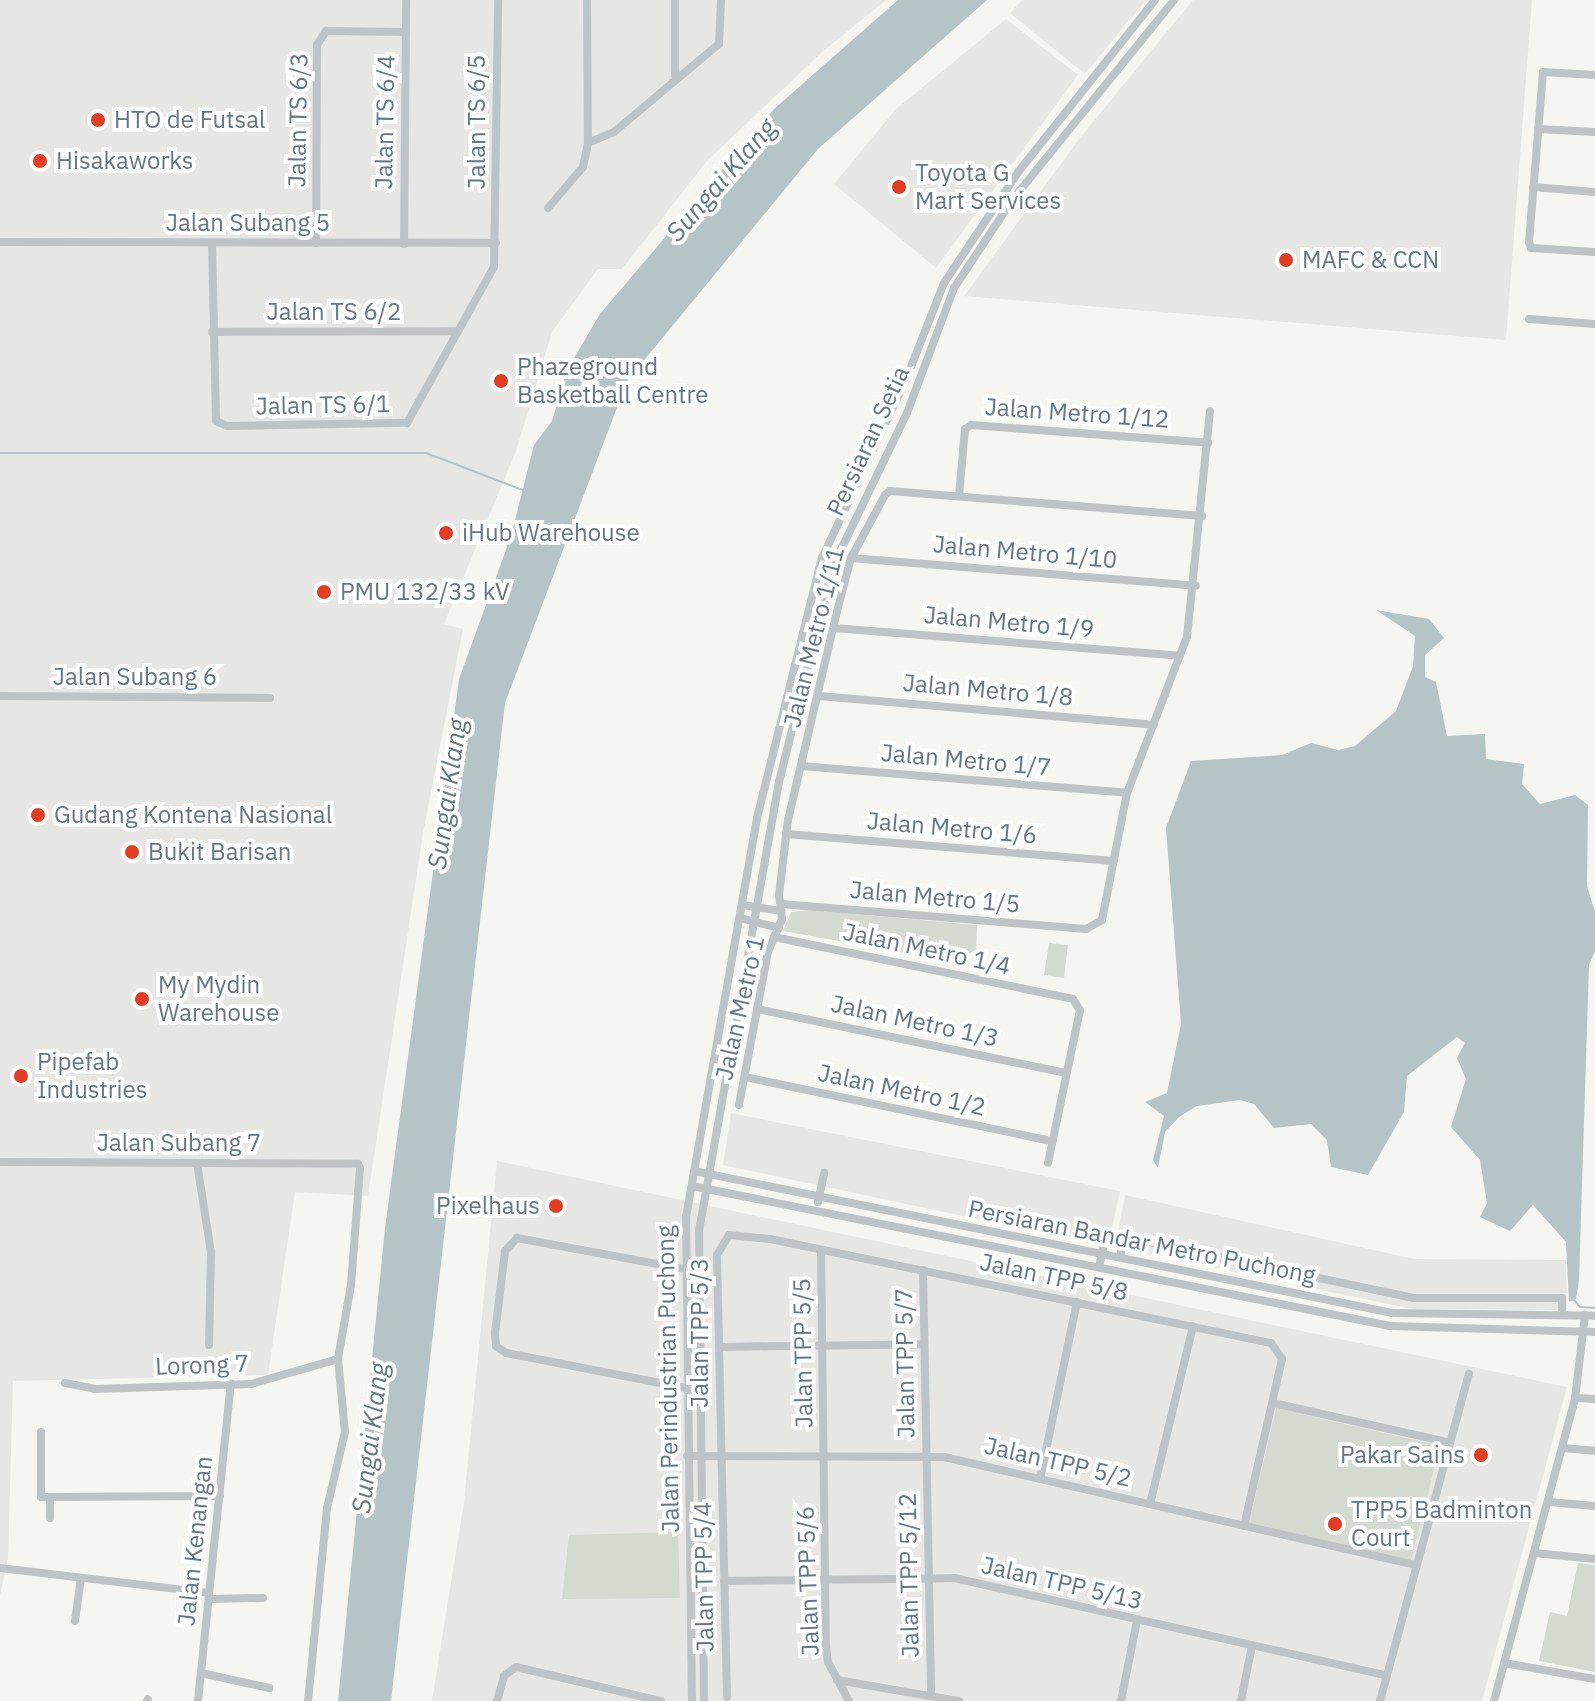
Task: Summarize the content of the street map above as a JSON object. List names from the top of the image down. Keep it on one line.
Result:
{"streets":{"street":["Jalan TS 6/3","Jalan TS 6/4","Jalan TS 6/5","Jalan Subang 5","Jalan TS 6/2","Jalan TS 6/1","Jalan Metro 1/12","Persiaran Setia","Jalan Metro 1/10","Jalan Metro 1/9","Jalan Metro 1/11","Jalan Subang 6","Jalan Metro 1/8","Jalan Metro 1/7","Jalan Metro 1/6","Jalan Metro 1/5","Jalan Metro 1/4","Jalan Metro 1","Jalan Metro 1/3","Jalan Metro 1/2","Jalan Subang 7","Persiaran Bandar Metro Puchong","Jalan TPP 5/8","Jalan TPP 5/3","Jalan TPP 5/5","Jalan TPP 5/7","Lorong 7","Jalan Perindustrian Puchong","Jalan TPP 5/2","Jalan Kenangan","Jalan TPP 5/12","Jalan TPP 5/4","Jalan TPP 5/6","Jalan TPP 5/13"]},"crossings":[["Jalan TS 6/3","Jalan TS 6/4"],["Jalan TS 6/3","Jalan Subang 5"],["Jalan TS 6/4","Jalan Subang 5"],["Jalan TS 6/5","Jalan Subang 5"],["Jalan TS 6/5","Jalan TS 6/1"],["Jalan Subang 5","Jalan TS 6/1"],["Jalan TS 6/2","Jalan TS 6/1"],["Jalan Metro 1/12","Jalan Metro 1/11"],["Persiaran Setia","Jalan Perindustrian Puchong"],["Jalan Metro 1/10","Jalan Metro 1/11"],["Jalan Metro 1/9","Jalan Metro 1/11"],["Jalan Metro 1/11","Jalan Metro 1/8"],["Jalan Metro 1/11","Jalan Metro 1/7"],["Jalan Metro 1/11","Jalan Metro 1/6"],["Jalan Metro 1/11","Jalan Metro 1/5"],["Jalan Metro 1/11","Jalan Metro 1"],["Jalan Metro 1/6","Jalan Metro 1/5"],["Jalan Metro 1/5","Jalan Metro 1"],["Jalan Metro 1/4","Jalan Metro 1"],["Jalan Metro 1/4","Jalan Metro 1/3"],["Jalan Metro 1","Jalan Metro 1/3"],["Jalan Metro 1","Jalan Metro 1/2"],["Jalan Subang 7","Lorong 7"],["Persiaran Bandar Metro Puchong","Jalan Perindustrian Puchong"],["Jalan TPP 5/8","Jalan TPP 5/3"],["Jalan TPP 5/8","Jalan TPP 5/5"],["Jalan TPP 5/8","Jalan TPP 5/7"],["Jalan TPP 5/3","Jalan TPP 5/2"],["Jalan TPP 5/3","Jalan TPP 5/4"],["Jalan TPP 5/5","Jalan TPP 5/2"],["Jalan TPP 5/5","Jalan TPP 5/6"],["Jalan TPP 5/7","Jalan TPP 5/2"],["Jalan TPP 5/7","Jalan TPP 5/12"],["Lorong 7","Jalan Kenangan"],["Jalan Perindustrian Puchong","Jalan TPP 5/2"],["Jalan TPP 5/2","Jalan TPP 5/12"],["Jalan TPP 5/2","Jalan TPP 5/4"],["Jalan TPP 5/2","Jalan TPP 5/6"],["Jalan TPP 5/12","Jalan TPP 5/13"],["Jalan TPP 5/4","Jalan TPP 5/13"],["Jalan TPP 5/6","Jalan TPP 5/13"]],"water":["Sungai Klang"],"places":["HTO de Futsal","Hisakaworks","Toyota G Mart Services","MAFC & CCN","Phazeground Basketball Centre","iHub Warehouse","PMU 132/33 kV","Gudang Kontena Nasional","Bukit Barisan","My Mydin Warehouse","Pipefab Industries","Pixelhaus","Pakar Sains","TPP5 Badminton Court"]}
